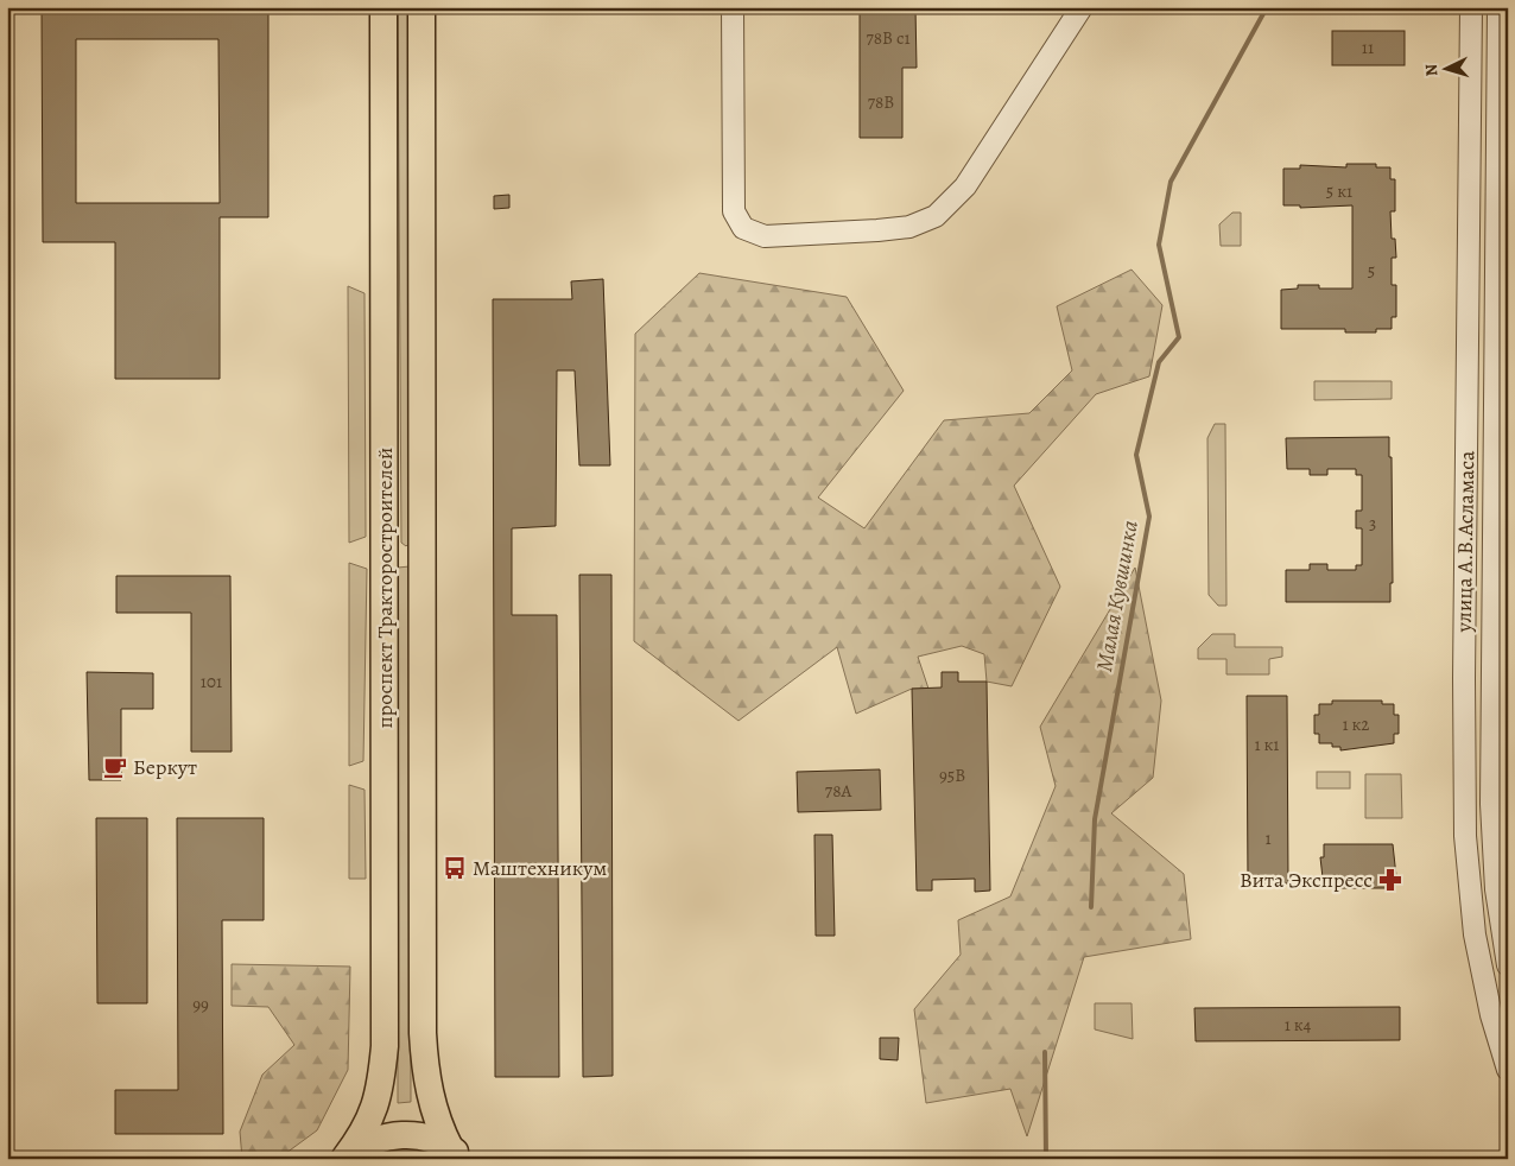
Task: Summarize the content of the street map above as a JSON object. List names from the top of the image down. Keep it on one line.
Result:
{"streets":{"main road":["проспект Тракторостроителей"],"street":["улица А.В.Асламаса"]},"water":["Малая Кувшинка"],"places":{"cafe":["Беркут"],"bus stop":["Маштехникум"],"pharmacy":["Вита Экспресс"]},"house_numbers":["78В с1","11","78В","5 к1","5","3","101","1 к2","1 к1","95В","78А","1","99","1 к4"],"north":"left"}
